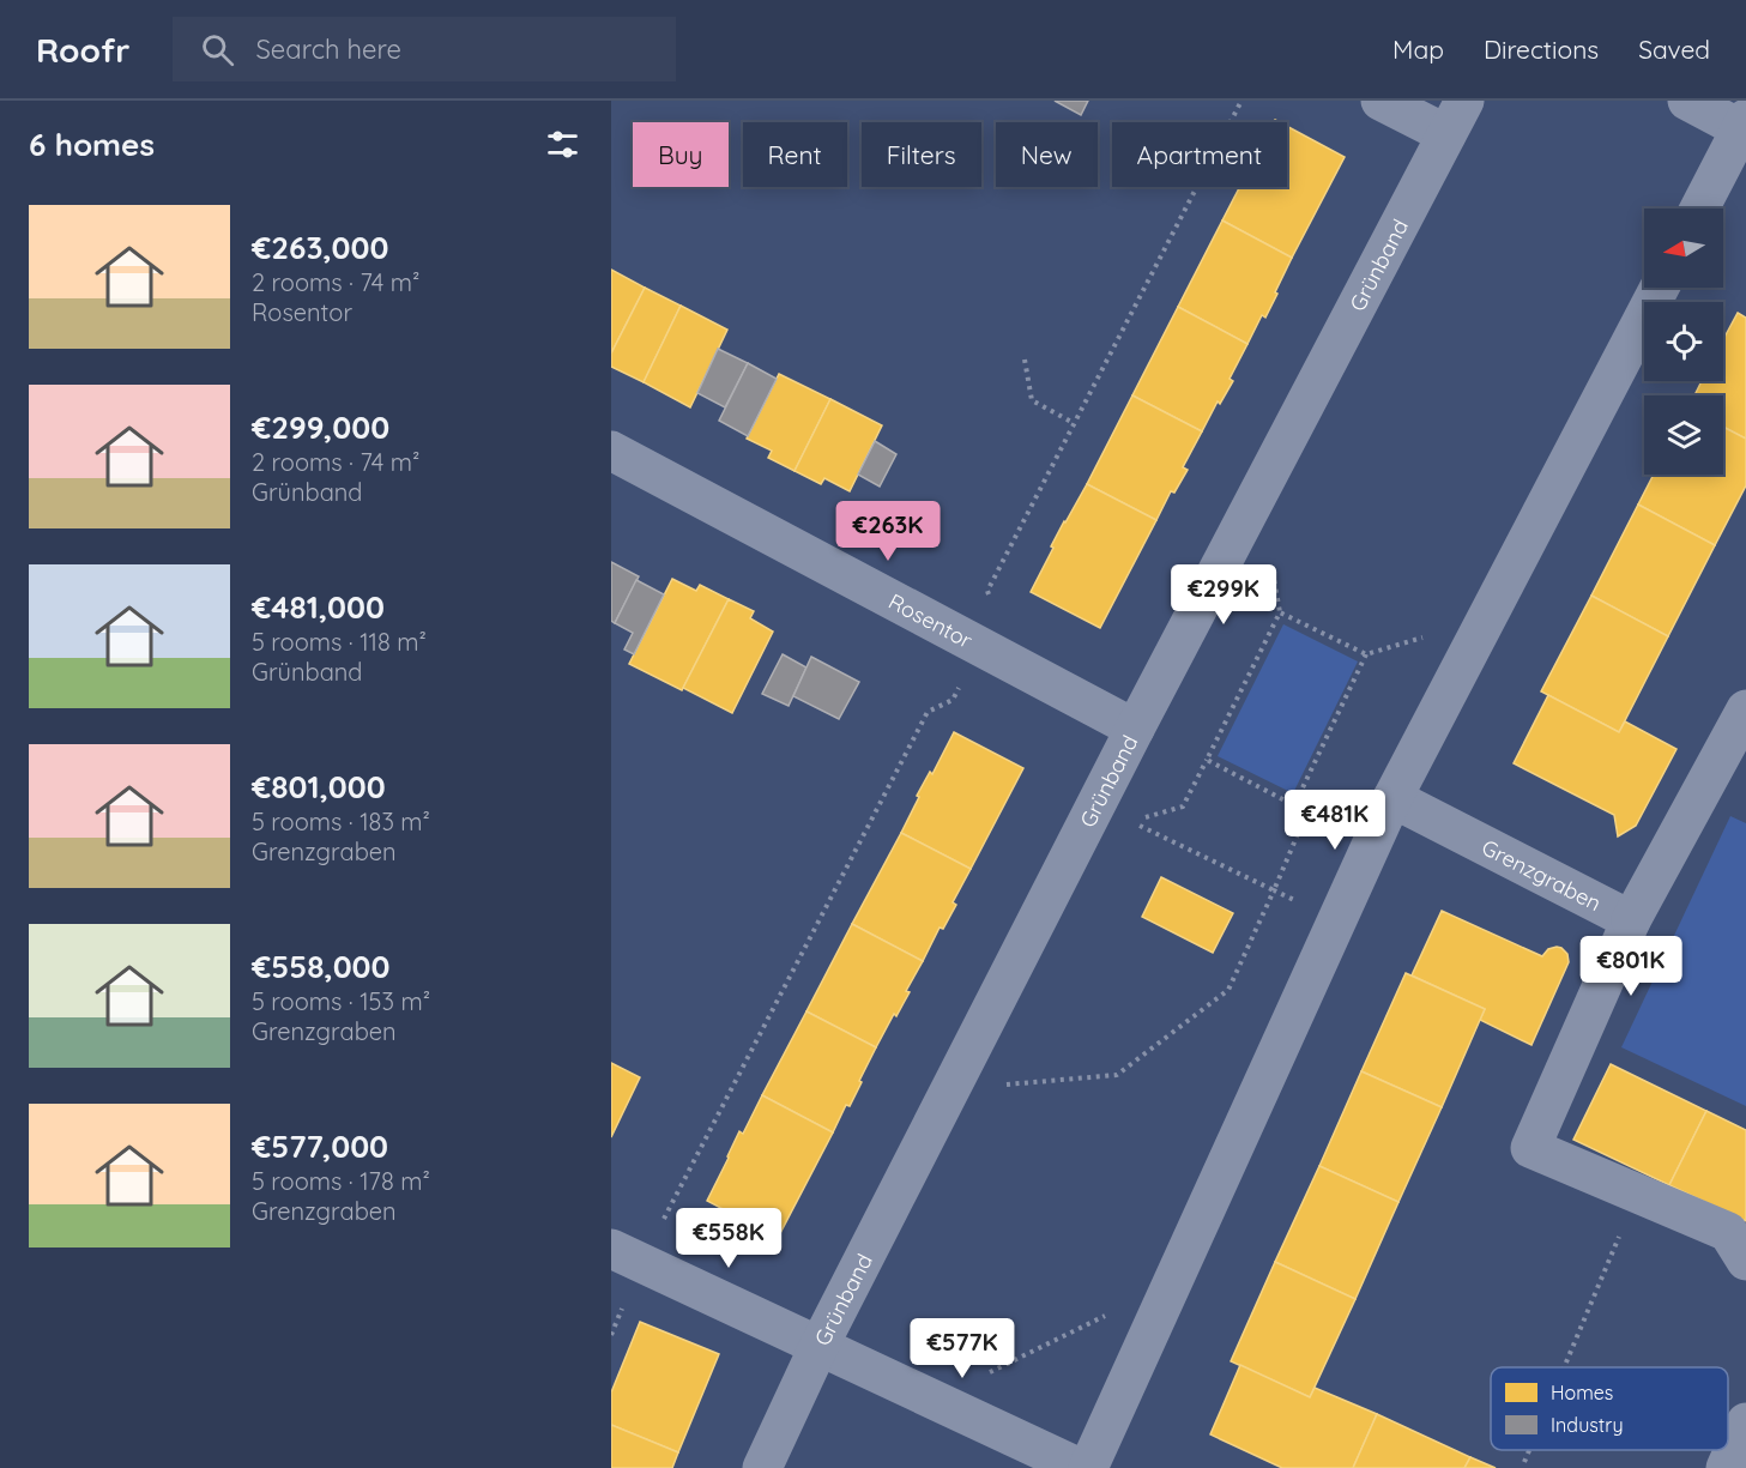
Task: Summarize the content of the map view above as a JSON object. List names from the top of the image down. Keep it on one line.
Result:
{"streets":{"street":["Grünband","Rosentor","Grenzgraben"]},"crossings":[["Grünband","Rosentor"]],"legend":["Homes","Industry"],"north":"left","page":{"header":"Roofr","search":"Search here","nav":["Map","Directions","Saved"],"heading":"6 homes","chip":["Buy","Rent","Filters","New","Apartment"],"list":[{"name":"€263,000","note":"2 rooms · 74 m² · Rosentor"},{"name":"€299,000","note":"2 rooms · 74 m² · Grünband"},{"name":"€481,000","note":"5 rooms · 118 m² · Grünband"},{"name":"€801,000","note":"5 rooms · 183 m² · Grenzgraben"},{"name":"€558,000","note":"5 rooms · 153 m² · Grenzgraben"},{"name":"€577,000","note":"5 rooms · 178 m² · Grenzgraben"}],"price":["€263K","€299K","€481K","€801K","€558K","€577K"]}}
